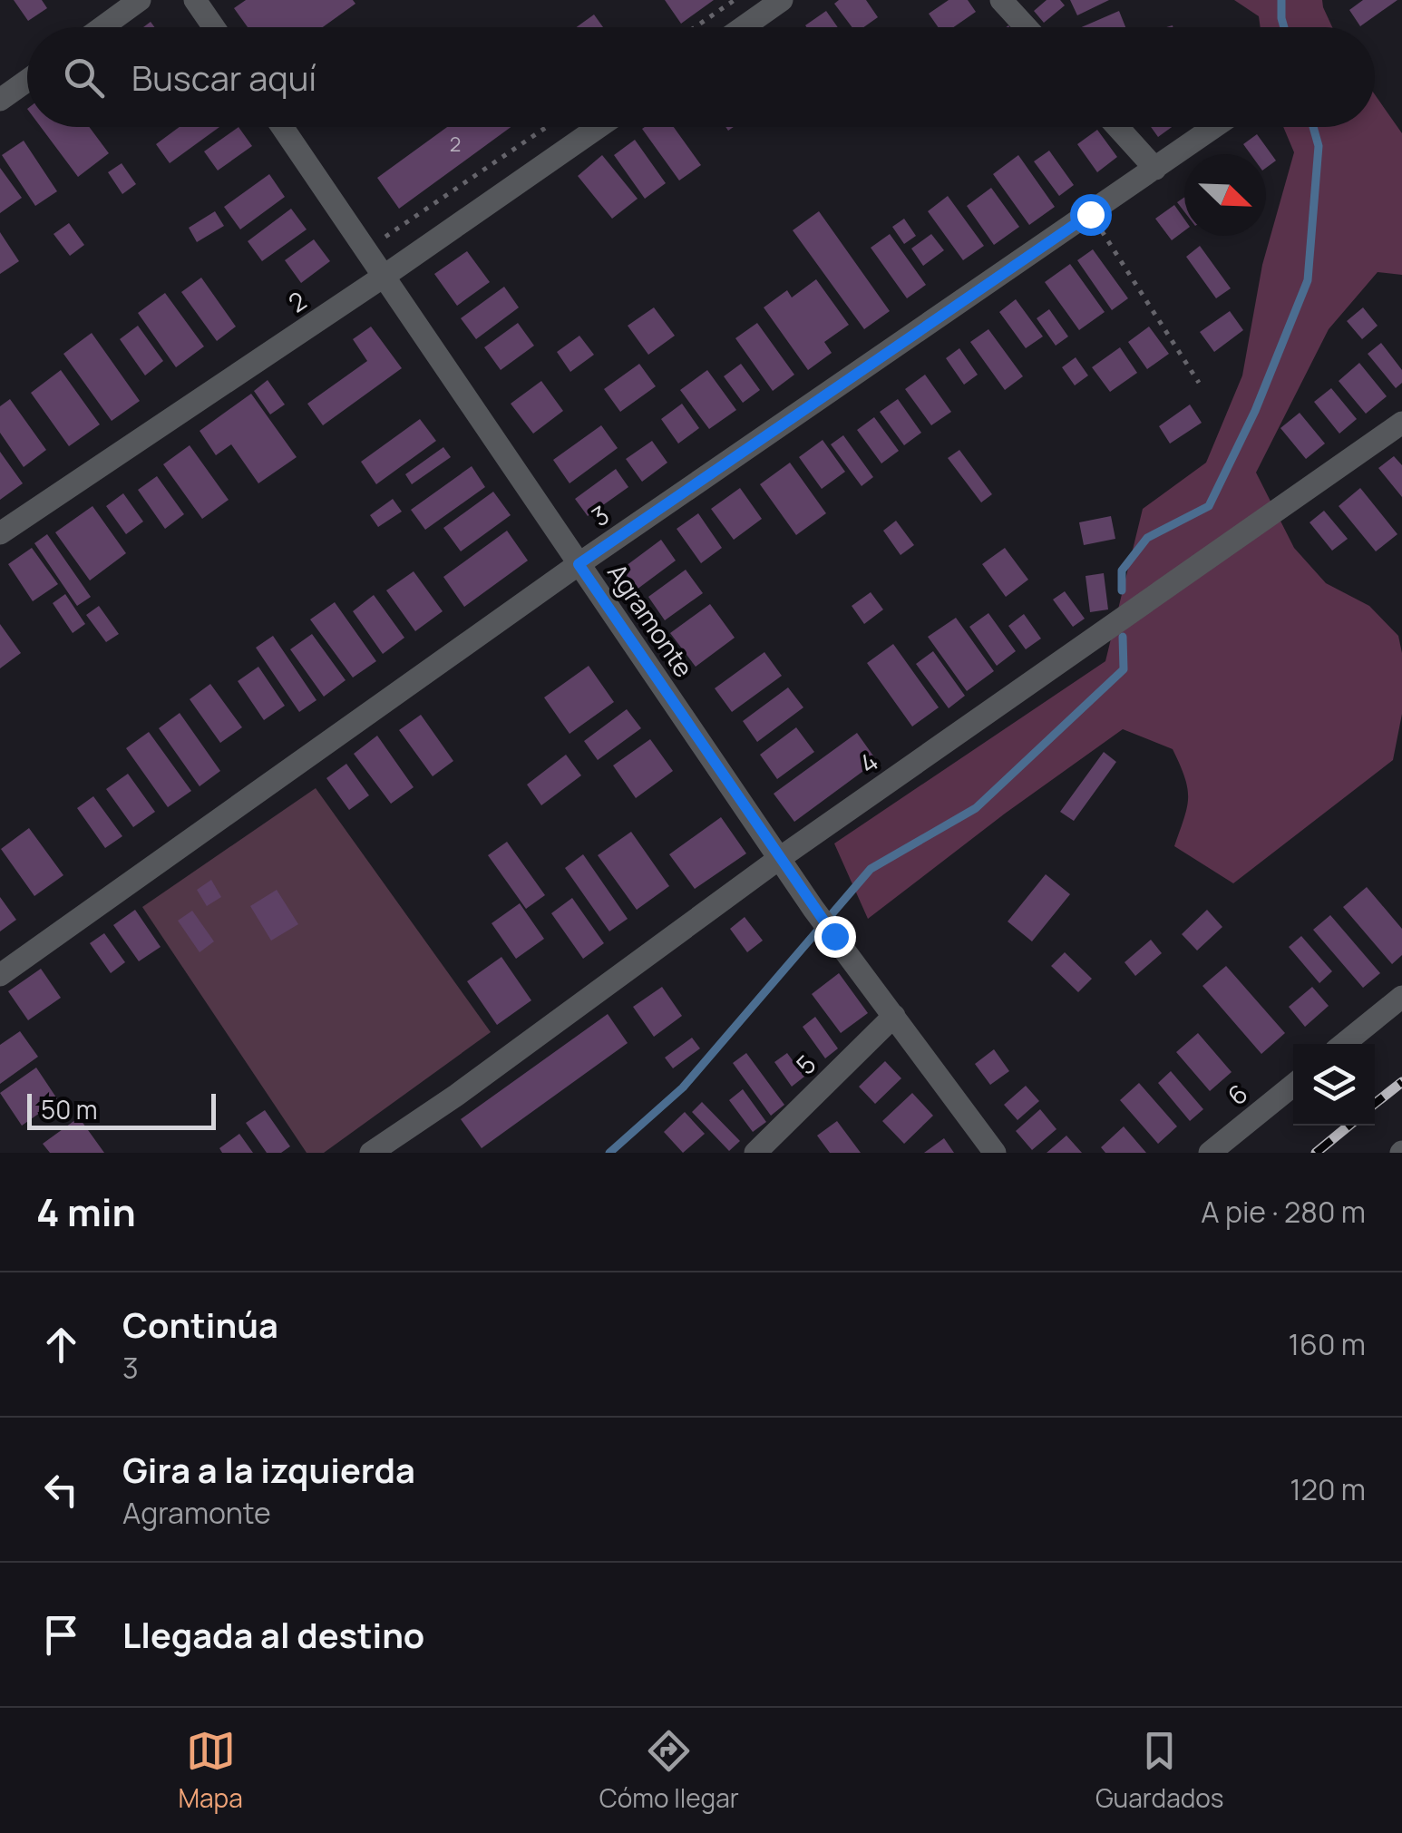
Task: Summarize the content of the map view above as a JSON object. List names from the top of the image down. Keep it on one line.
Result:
{"streets":{"street":["2","3","Agramonte","4","5","6"]},"crossings":[["2","Agramonte"],["3","Agramonte"],["Agramonte","4"],["Agramonte","5"]],"house_numbers":["2"],"scale_bar":"50 m","north":"bottom right","page":{"search":"Buscar aquí","scale":"50 m","heading":["4 min","A pie · 280 m"],"list":[["Continúa","3","160 m"],["Gira a la izquierda","Agramonte","120 m"],"Llegada al destino"],"nav":["Mapa","Cómo llegar","Guardados"]}}
